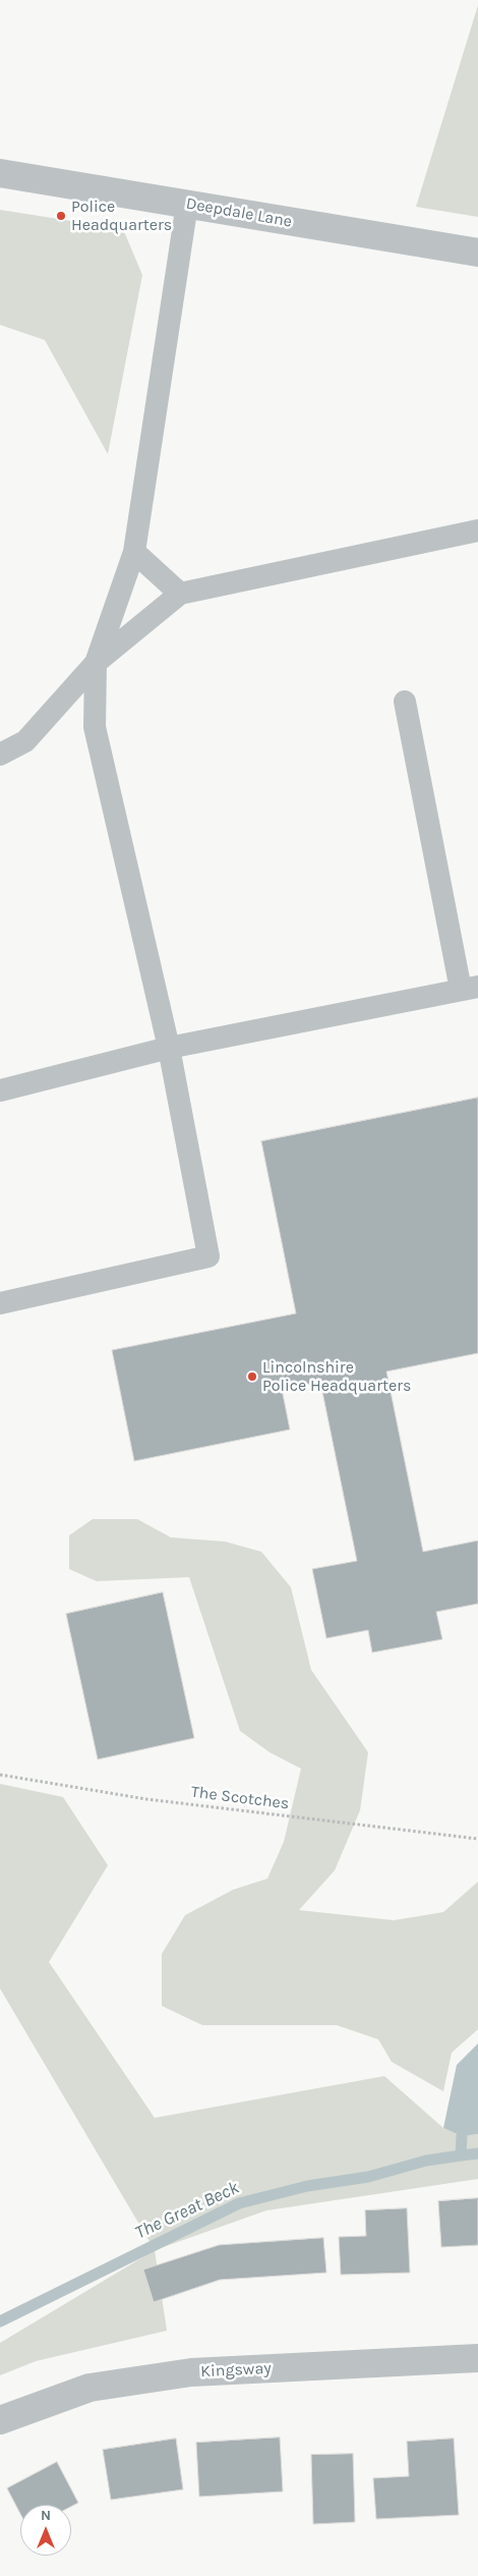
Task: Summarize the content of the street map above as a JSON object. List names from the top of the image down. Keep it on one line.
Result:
{"streets":{"street":["Deepdale Lane","Kingsway"],"path":["The Scotches"]},"water":["The Great Beck"],"places":["Police Headquarters","Lincolnshire Police Headquarters"],"north":"top"}
